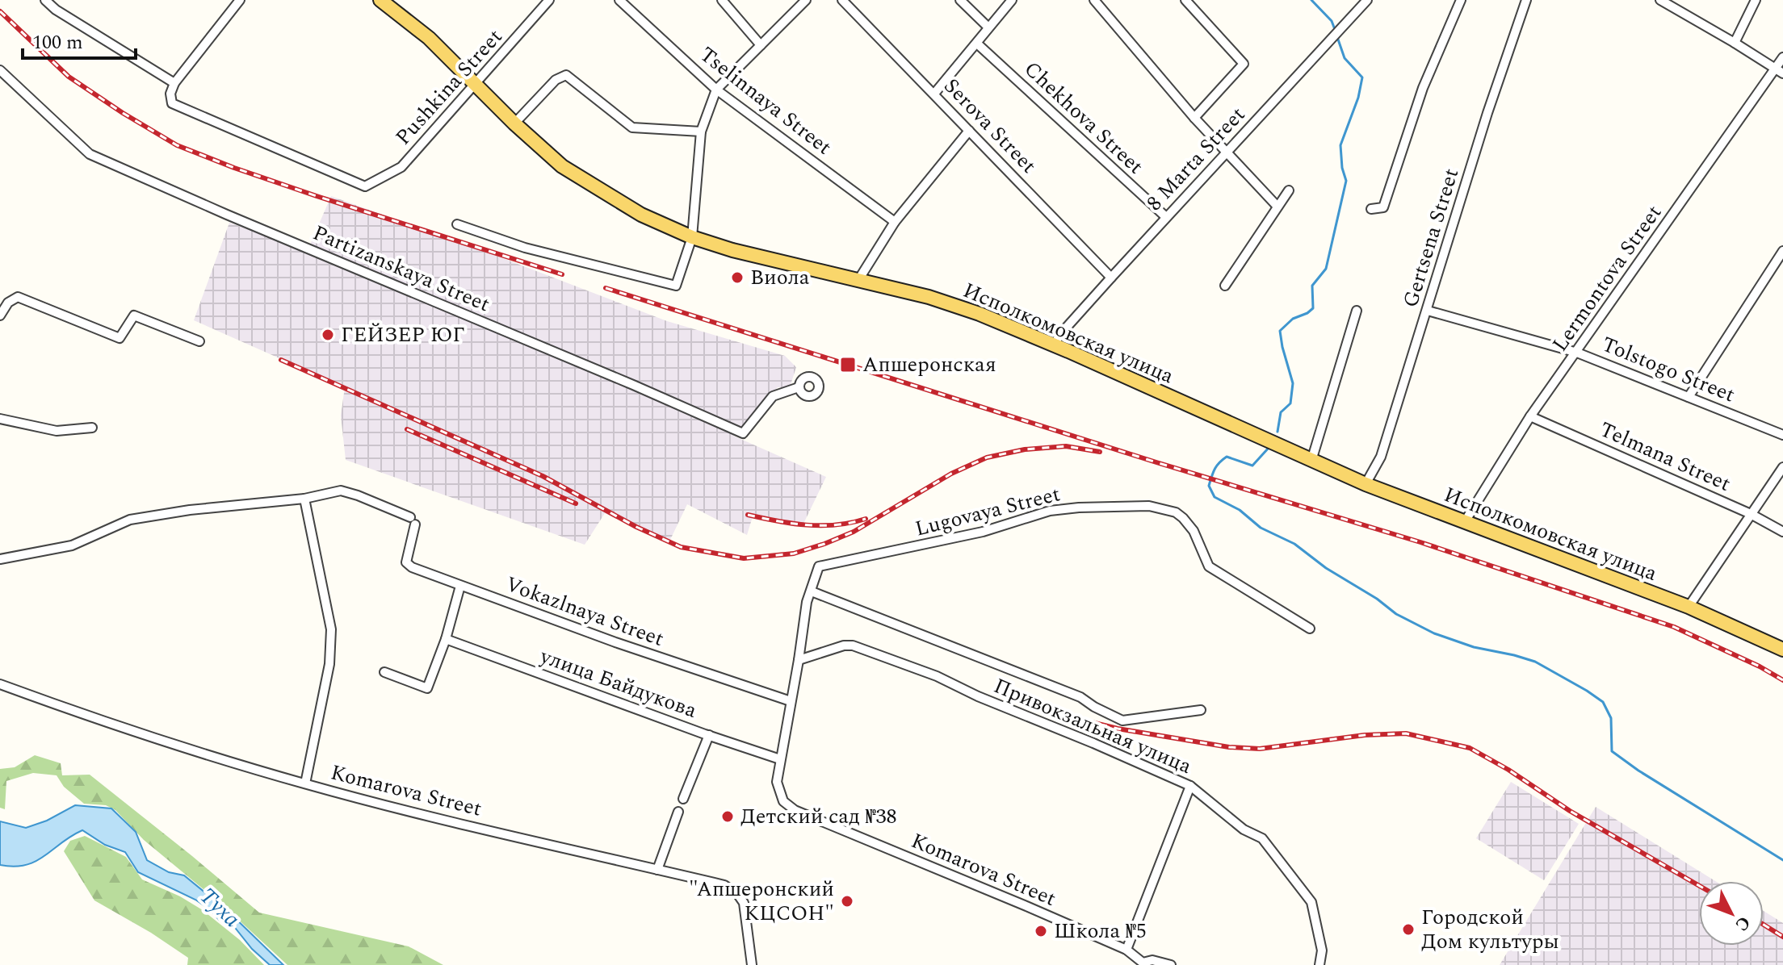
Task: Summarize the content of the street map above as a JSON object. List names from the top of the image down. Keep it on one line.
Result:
{"streets":{"main road":["Исполкомовская улица"],"street":["Pushkina Street","Tselinnaya Street","Chekhova Street","Serova Street","8 Marta Street","Gertsena Street","Partizanskaya Street","Lermontova Street","Tolstogo Street","Telmana Street","Lugovaya Street","Vokazlnaya Street","улица Байдукова","Привокзальная улица","Komarova Street"]},"crossings":[["Pushkina Street","Исполкомовская улица"],["Chekhova Street","8 Marta Street"],["Serova Street","8 Marta Street"],["8 Marta Street","Исполкомовская улица"],["Gertsena Street","Исполкомовская улица"],["Gertsena Street","Tolstogo Street"],["Lermontova Street","Исполкомовская улица"],["Lermontova Street","Tolstogo Street"],["Lermontova Street","Telmana Street"],["Lugovaya Street","Привокзальная улица"],["улица Байдукова","Komarova Street"]],"water":["Туха"],"places":{"other":["Виола","ГЕЙЗЕР ЮГ","Детский сад №38","\"Апшеронский КЦСОН\"","Городской Дом культуры","Школа №5"],"transit":["Апшеронская"]},"scale_bar":"100 m","north":"bottom right"}
